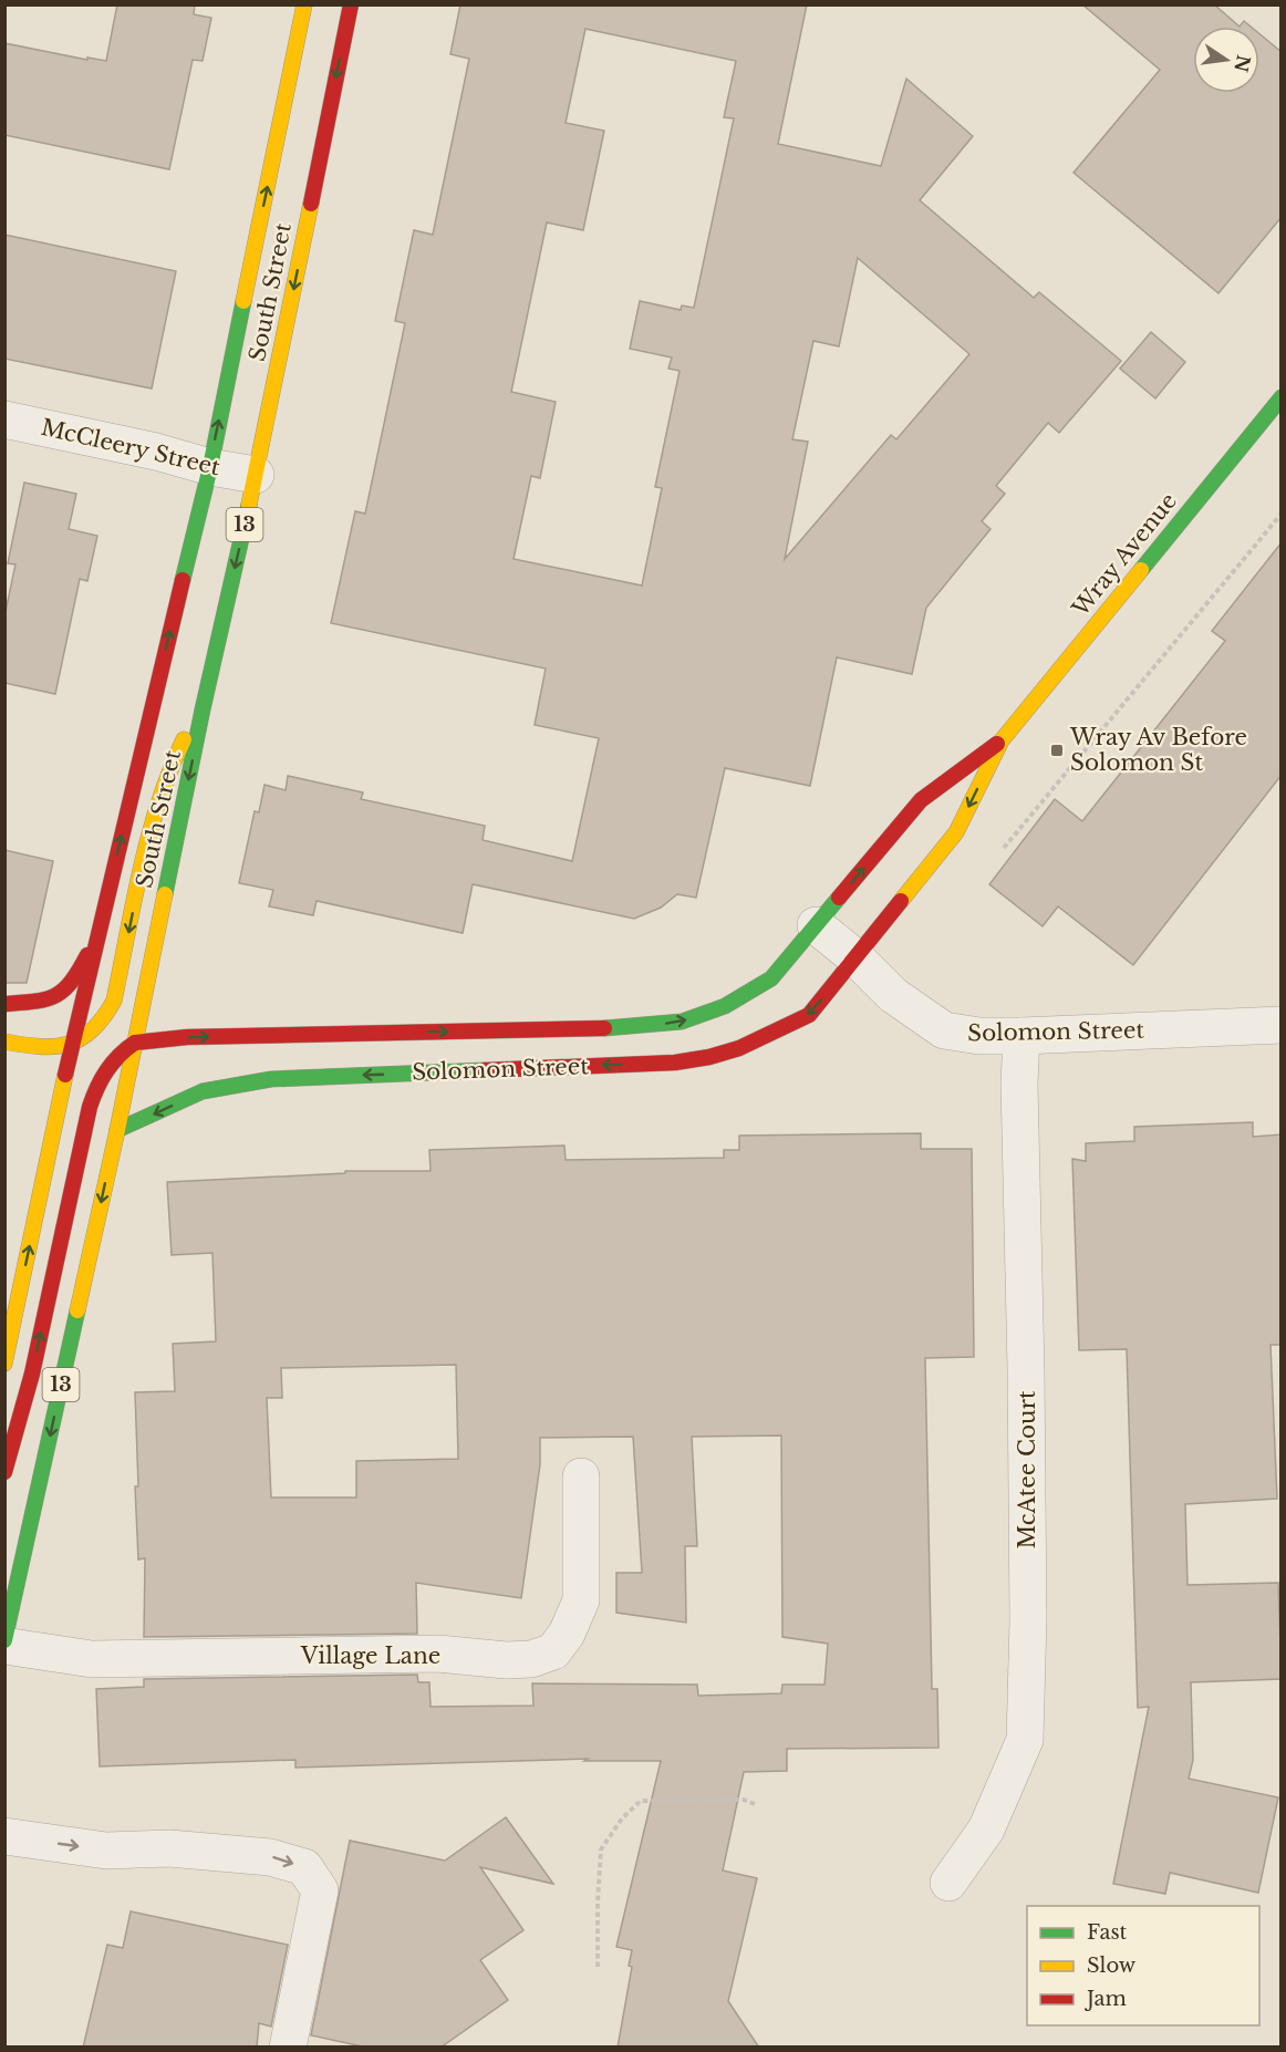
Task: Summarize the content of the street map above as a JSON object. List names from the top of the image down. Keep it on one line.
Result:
{"streets":{"main road":["South Street","13","Wray Avenue","Solomon Street"],"street":["McCleery Street","McAtee Court","Village Lane"]},"crossings":[["South Street","McCleery Street"],["South Street","Solomon Street"],["Wray Avenue","Solomon Street"],["Solomon Street","McAtee Court"]],"places":{"transit":["Wray Av Before Solomon St"]},"legend":["Fast","Slow","Jam"],"north":"right"}
